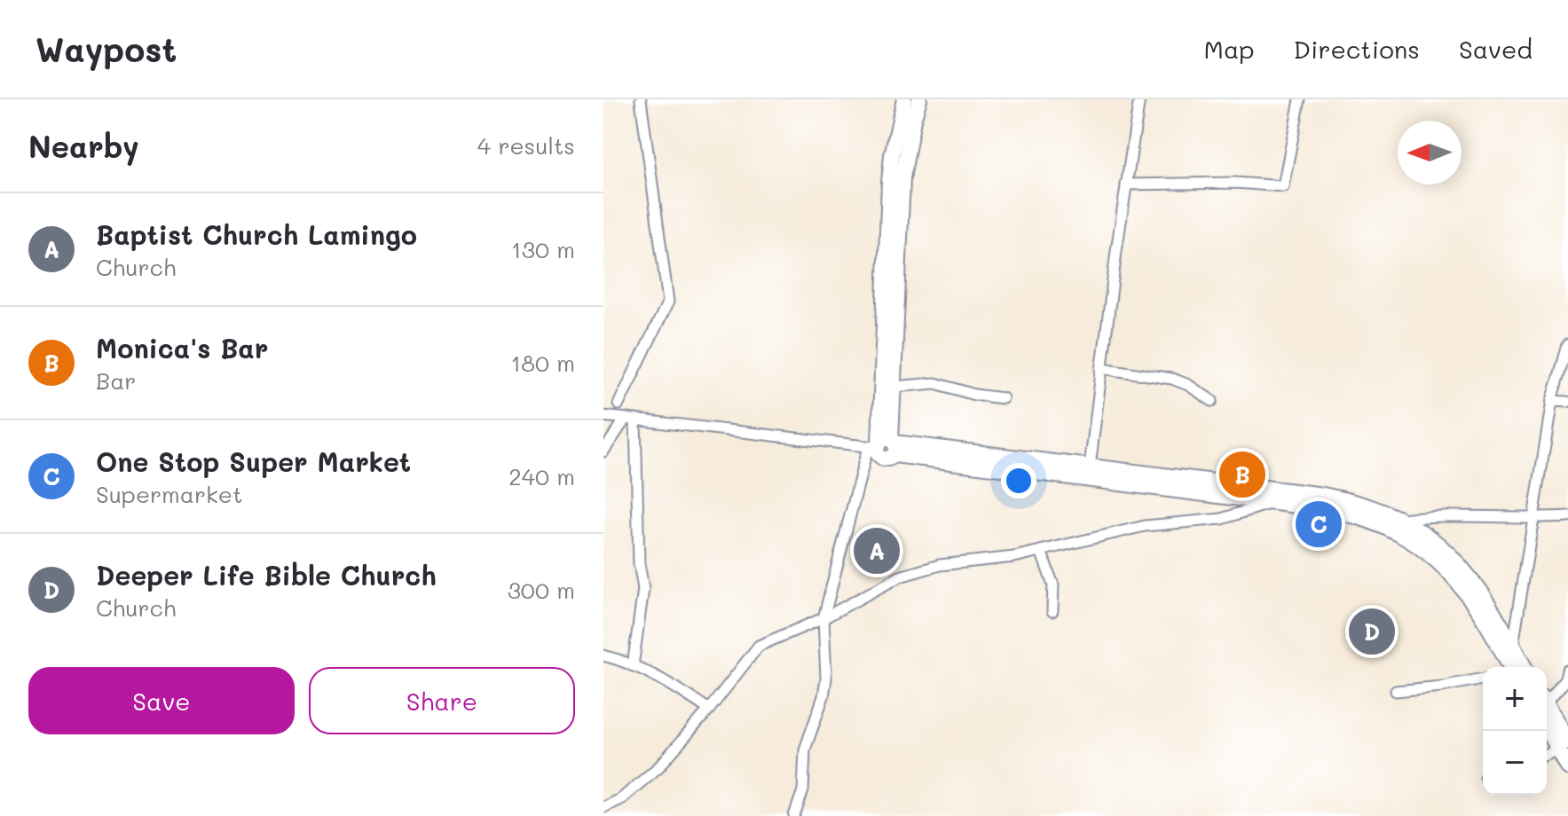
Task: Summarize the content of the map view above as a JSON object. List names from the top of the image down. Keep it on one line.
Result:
{"north":"left","page":{"header":"Waypost","nav":["Map","Directions","Saved"],"heading":["Nearby","4 results"],"list":[{"mark":"A","name":"Baptist Church Lamingo","note":"Church","value":"130 m"},{"mark":"B","name":"Monica's Bar","note":"Bar","value":"180 m"},{"mark":"C","name":"One Stop Super Market","note":"Supermarket","value":"240 m"},{"mark":"D","name":"Deeper Life Bible Church","note":"Church","value":"300 m"}],"pins":["B","C","A","D"],"buttons":["Save","Share"],"map_buttons":["+","−"]}}
